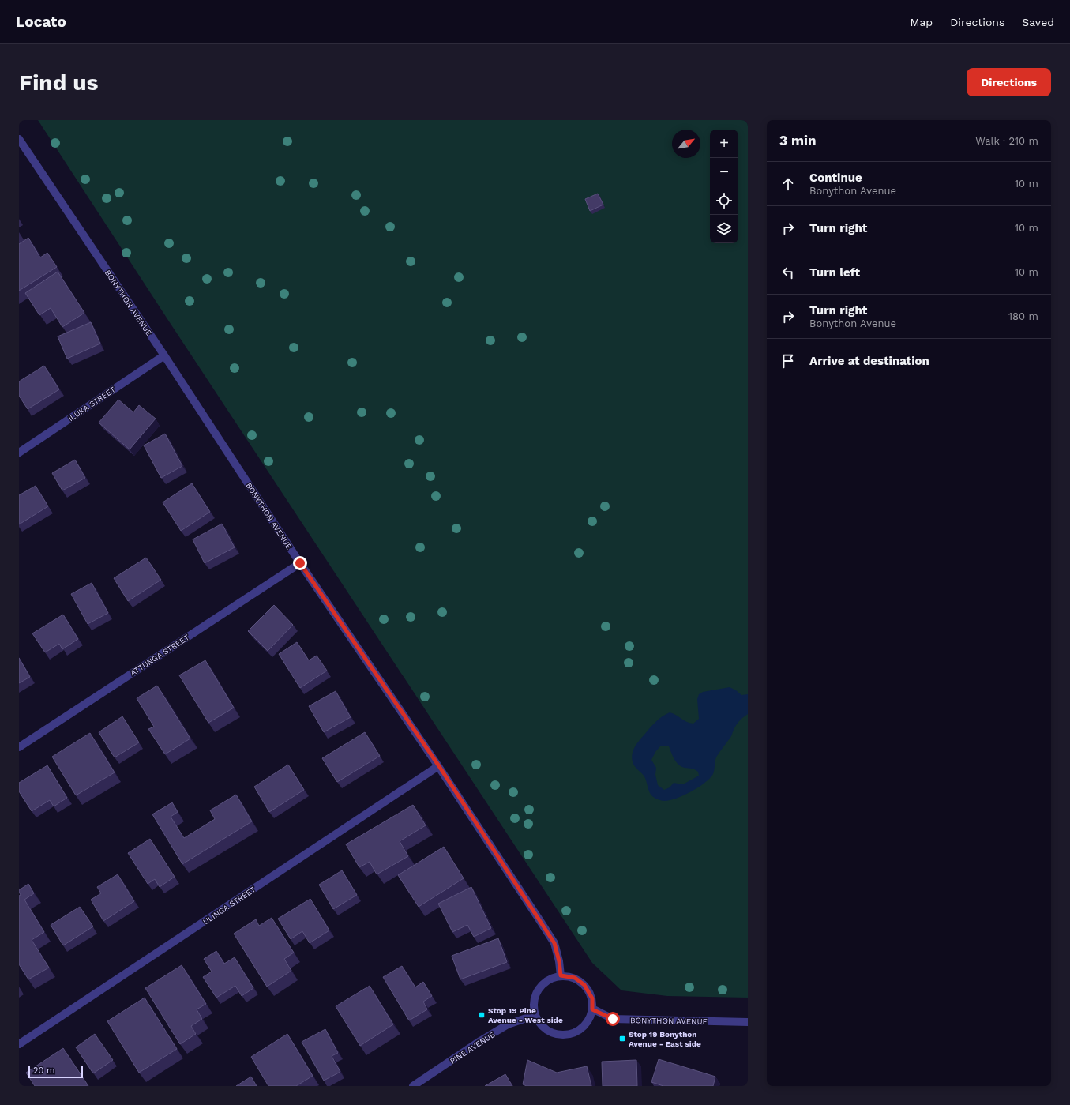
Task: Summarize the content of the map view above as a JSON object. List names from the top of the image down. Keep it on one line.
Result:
{"streets":{"street":["BONYTHON AVENUE","ILUKA STREET","ATTUNGA STREET","ULINGA STREET","PINE AVENUE"]},"crossings":[["BONYTHON AVENUE","ILUKA STREET"],["BONYTHON AVENUE","ATTUNGA STREET"],["BONYTHON AVENUE","ULINGA STREET"],["BONYTHON AVENUE","PINE AVENUE"]],"places":{"transit":["Stop 19 Pine Avenue - West side","Stop 19 Bonython Avenue - East side"]},"scale_bar":"20 m","north":"top right","page":{"header":"Locato","nav":["Map","Directions","Saved"],"buttons":"Directions","title":"Find us","heading":["3 min","Walk · 210 m"],"map_buttons":["+","−"],"list":[["Continue","Bonython Avenue","10 m"],["Turn right","10 m"],["Turn left","10 m"],["Turn right","Bonython Avenue","180 m"],"Arrive at destination"],"scale":"20 m"}}
